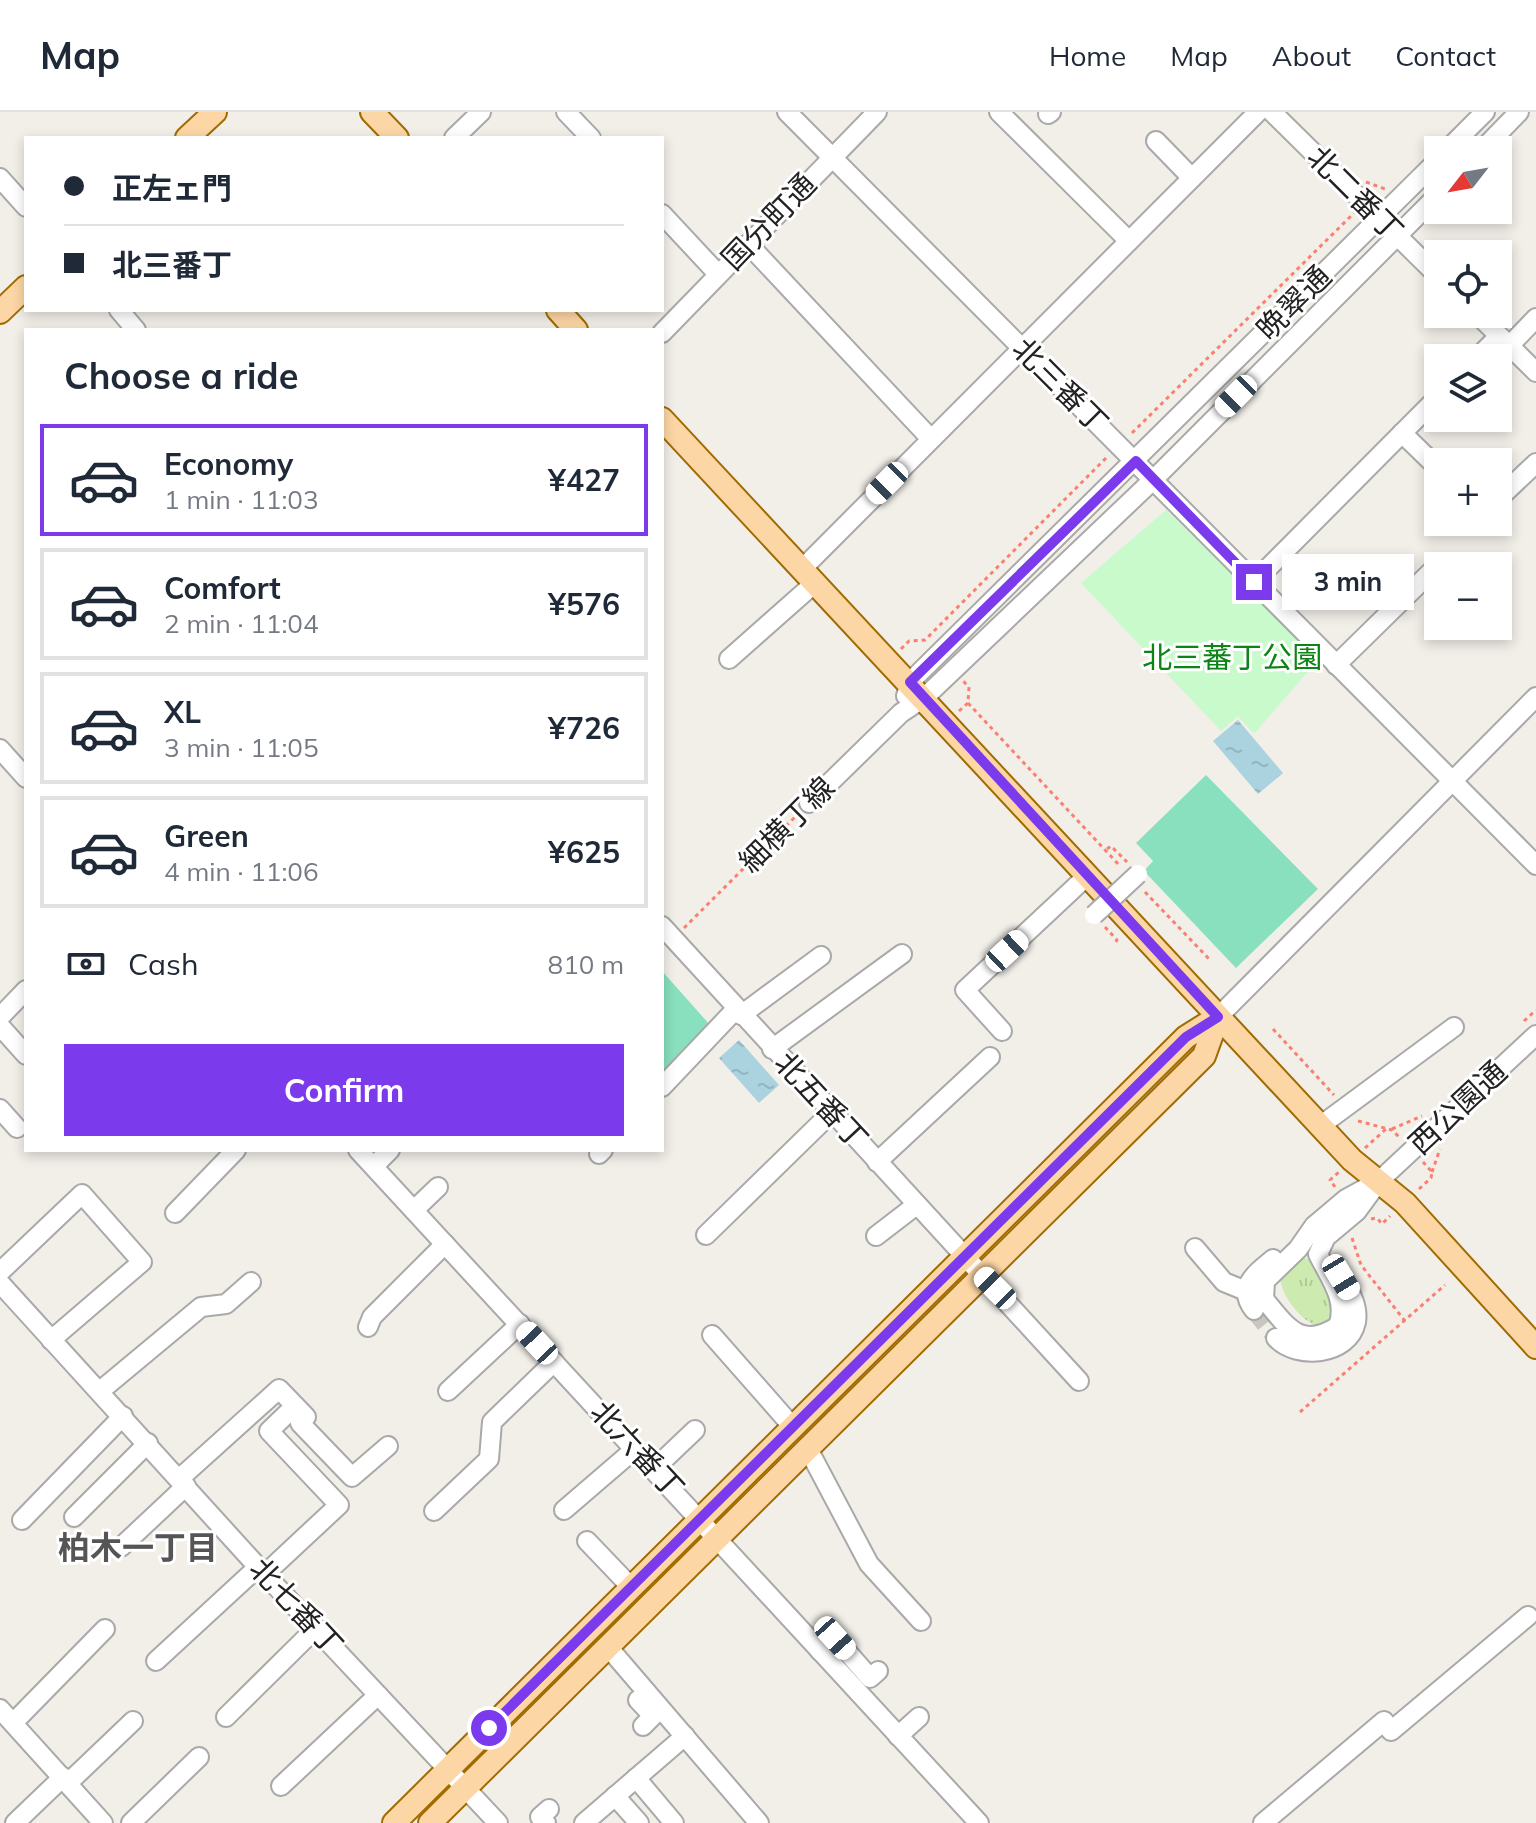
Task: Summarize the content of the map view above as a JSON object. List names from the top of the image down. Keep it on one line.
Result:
{"streets":{"street":["北二番丁","国分町通","晩翠通","北三番丁","細横丁線","北五番丁","西公園通","北六番丁","北七番丁"]},"crossings":[["北二番丁","晩翠通"],["国分町通","北三番丁"],["晩翠通","北三番丁"],["晩翠通","細横丁線"],["細横丁線","北五番丁"]],"districts":["柏木一丁目"],"parks":["北三蕃丁公園"],"north":"bottom left","page":{"header":"Map","nav":["Home","Map","About","Contact"],"map_buttons":["+","−"],"banner":["正左ェ門","北三番丁"],"heading":"Choose a ride","list":[{"name":"Economy","note":"1 min · 11:03","value":"¥427"},{"name":"Comfort","note":"2 min · 11:04","value":"¥576"},{"name":"XL","note":"3 min · 11:05","value":"¥726"},{"name":"Green","note":"4 min · 11:06","value":"¥625"}],"bubble":"3 min","pay":["Cash","810 m"],"buttons":"Confirm"}}
